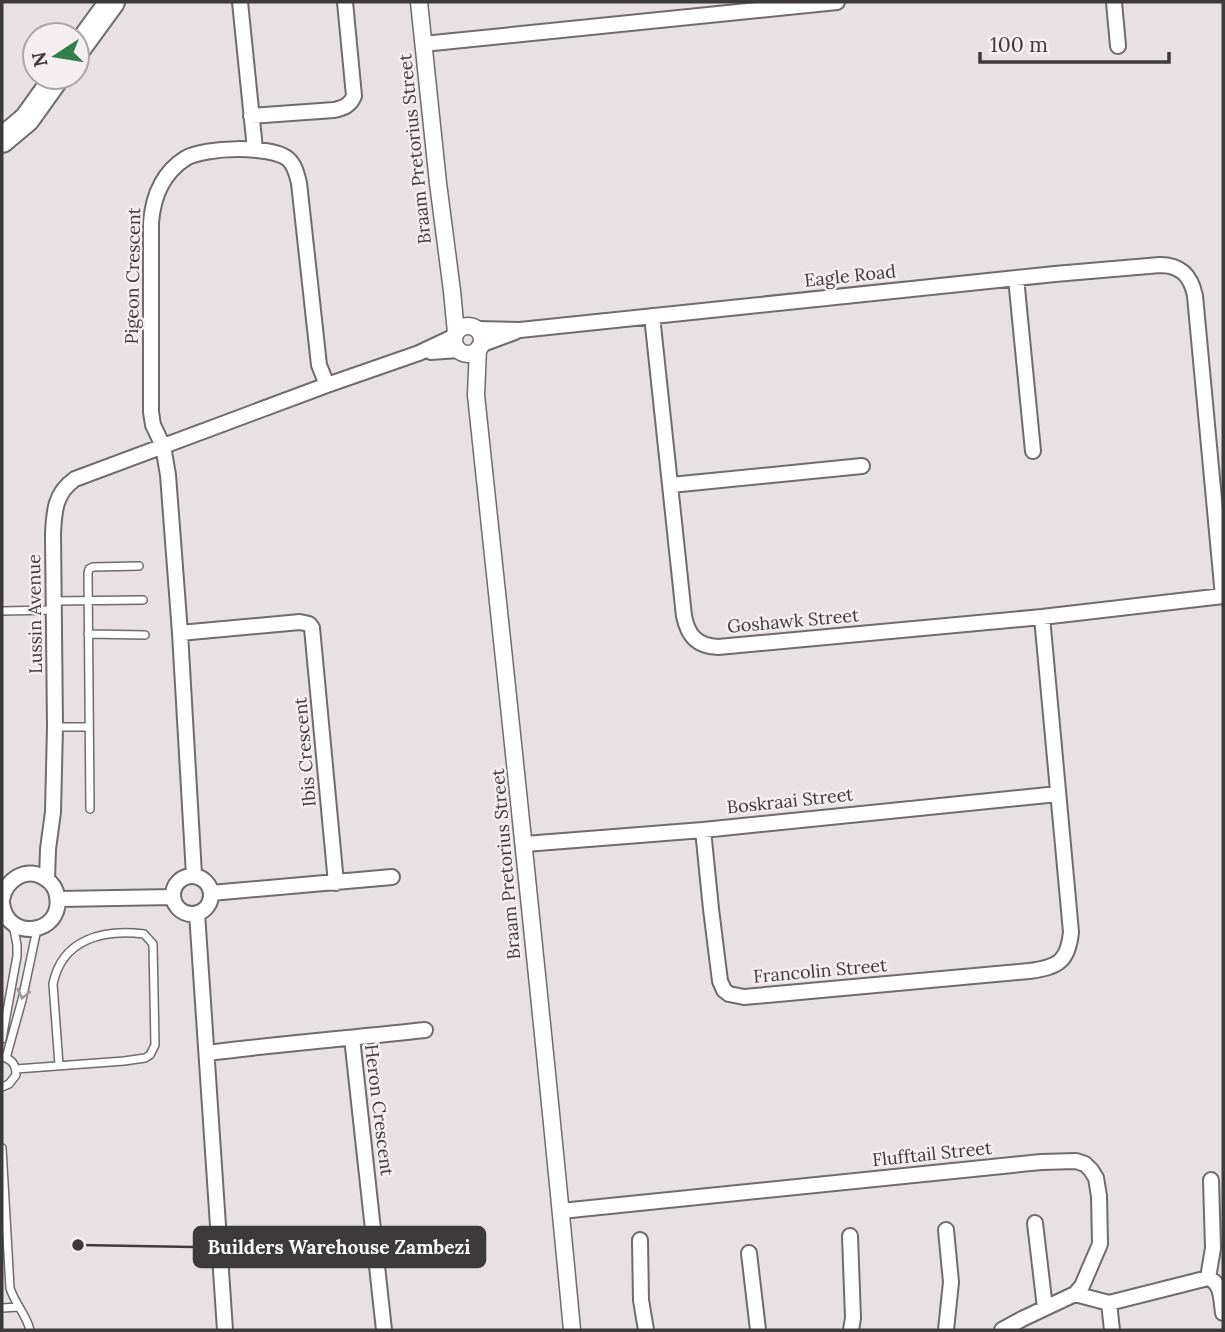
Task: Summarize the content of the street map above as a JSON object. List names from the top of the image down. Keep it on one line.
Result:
{"streets":{"street":["Braam Pretorius Street","Pigeon Crescent","Eagle Road","Lussin Avenue","Goshawk Street","Ibis Crescent","Boskraai Street","Francolin Street","Heron Crescent","Flufftail Street"]},"crossings":[["Braam Pretorius Street","Eagle Road"],["Braam Pretorius Street","Boskraai Street"],["Braam Pretorius Street","Flufftail Street"],["Pigeon Crescent","Eagle Road"],["Pigeon Crescent","Lussin Avenue"],["Pigeon Crescent","Ibis Crescent"],["Eagle Road","Lussin Avenue"],["Eagle Road","Goshawk Street"],["Boskraai Street","Francolin Street"]],"places":["Builders Warehouse Zambezi"],"scale_bar":"100 m","north":"left"}
